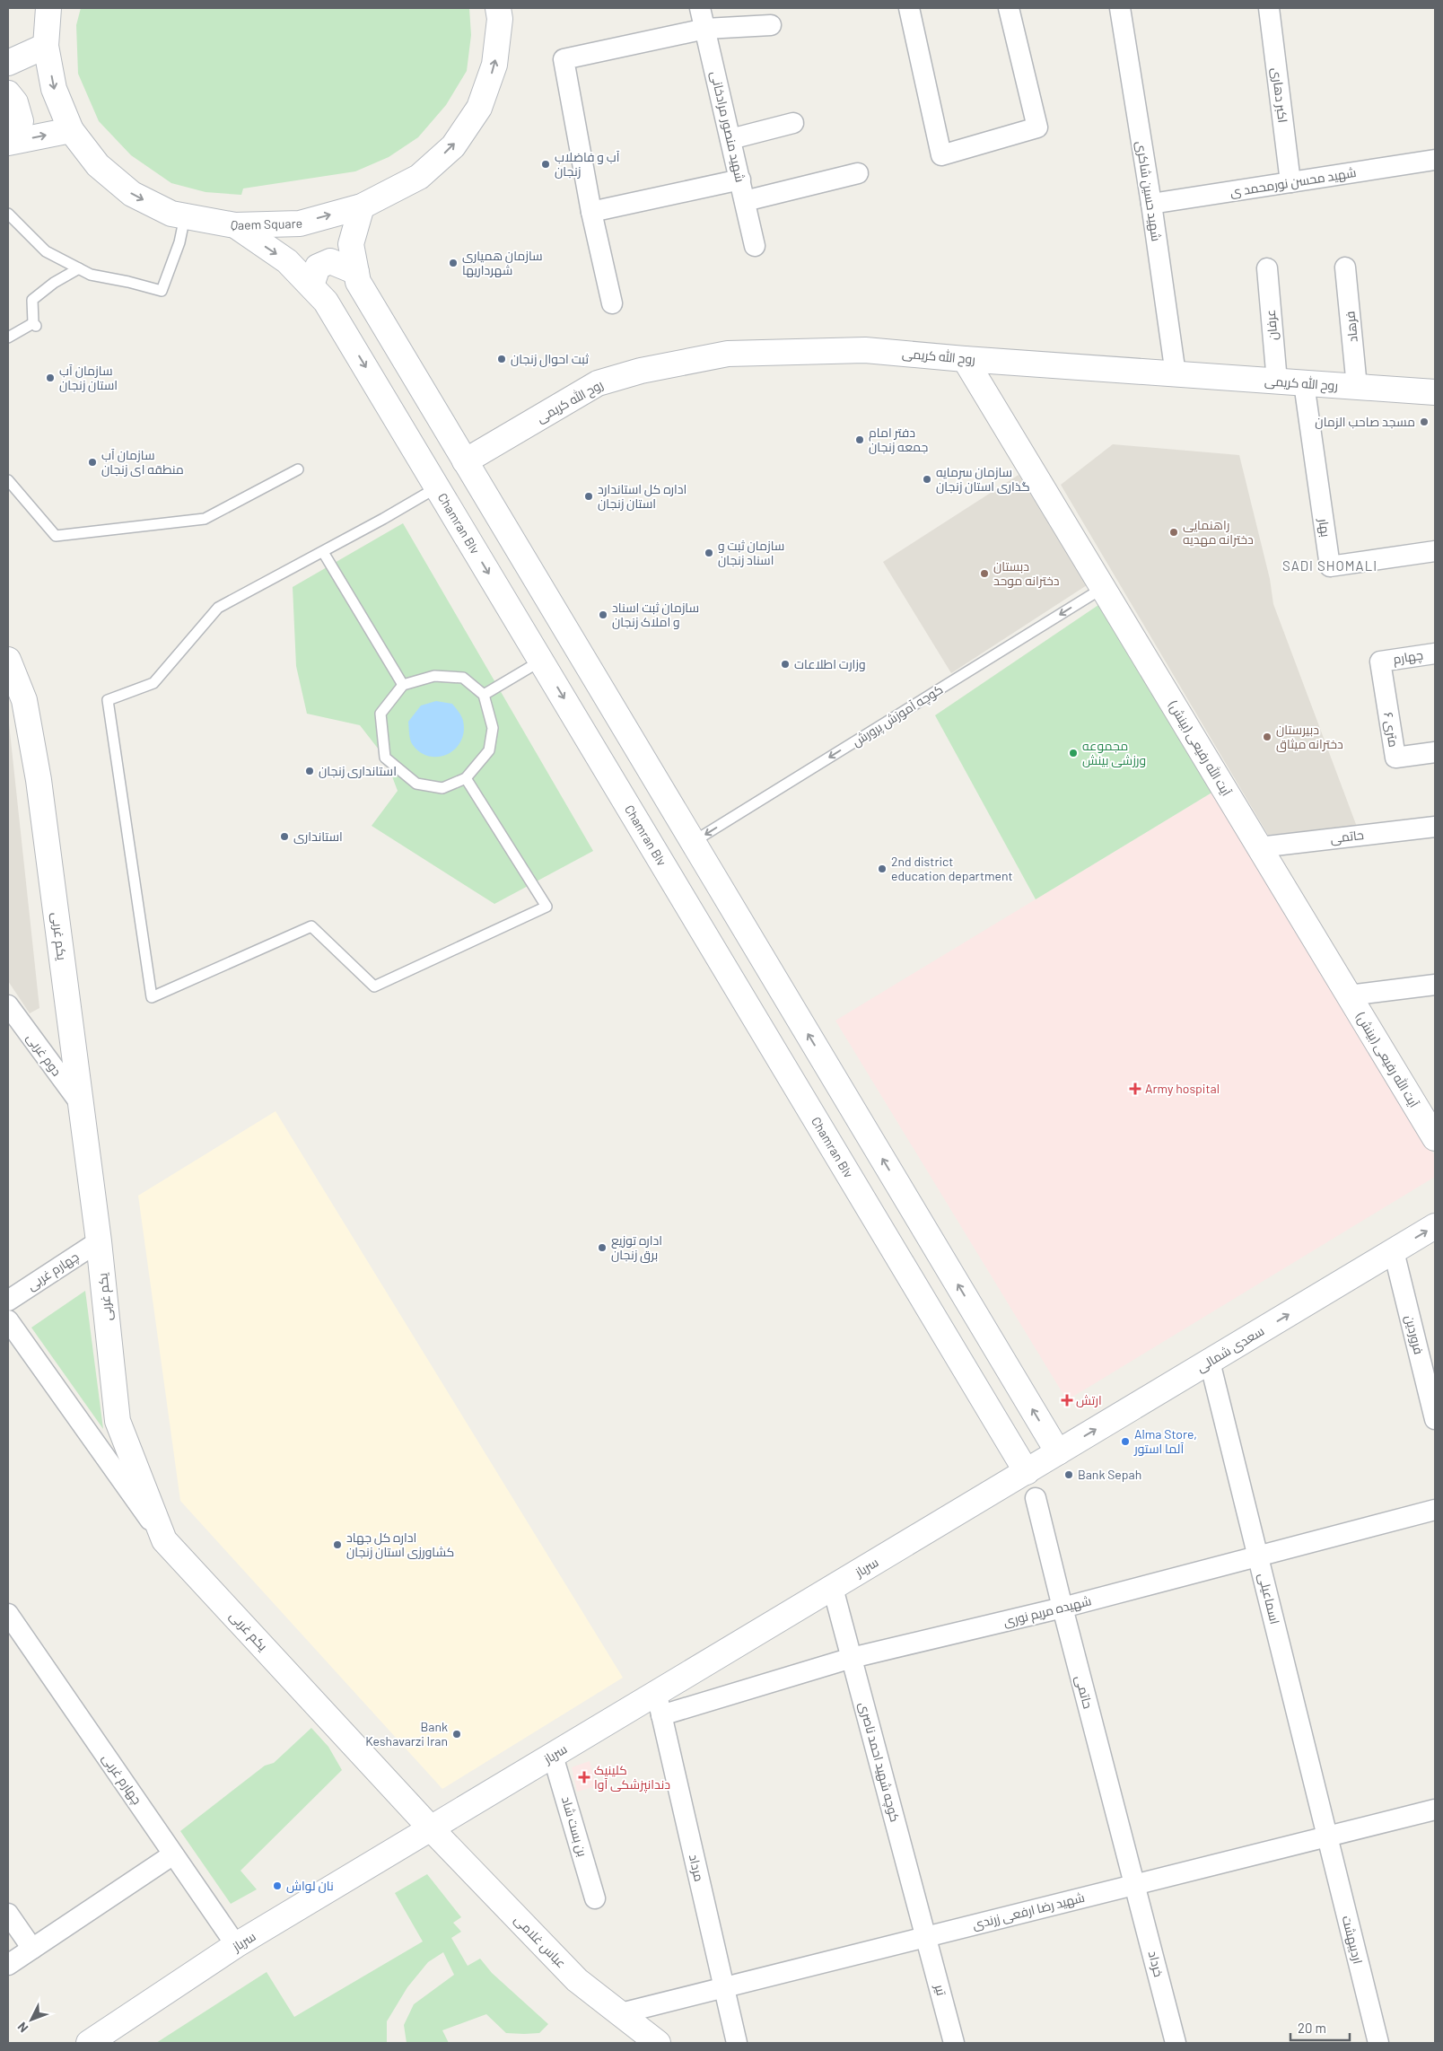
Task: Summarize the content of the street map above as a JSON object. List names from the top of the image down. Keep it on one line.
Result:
{"streets":{"main road":["Qaem Square","روح الله کریمی","Chamran Blv","آیت الله رفیعی (بینش)","یکم غربی","سعدی شمالی","سرباز","عباس غلامی"],"street":["اکبر دهاری","شهید منصور مرادخانی","شهید محسن نورمحمد ی","شهید حسین شاکری","عرفان","فرهاد","بهار","چهارم","۶ متری","حاتمی","دوم غربی","چهارم غربی","فروردین","اسماعیلی","شهیده مریم نوری","کوچه شهید احمد ناصری","بن بست شاد","مرداد","شهید رضا ارفعی زرندی","اردیبهشت","خرداد","تیر"],"lane":["کوچه آموزش پرورش"]},"crossings":[["اکبر دهاری","شهید محسن نورمحمد ی"],["شهید محسن نورمحمد ی","شهید حسین شاکری"],["شهید حسین شاکری","روح الله کریمی"],["Qaem Square","Chamran Blv"],["عرفان","روح الله کریمی"],["فرهاد","روح الله کریمی"],["روح الله کریمی","بهار"],["روح الله کریمی","آیت الله رفیعی (بینش)"],["Chamran Blv","سعدی شمالی"],["Chamran Blv","سرباز"],["چهارم","۶ متری"],["کوچه آموزش پرورش","آیت الله رفیعی (بینش)"],["آیت الله رفیعی (بینش)","حاتمی"],["حاتمی","شهیده مریم نوری"],["حاتمی","شهید رضا ارفعی زرندی"],["حاتمی","خرداد"],["یکم غربی","دوم غربی"],["یکم غربی","چهارم غربی"],["یکم غربی","سرباز"],["یکم غربی","عباس غلامی"],["چهارم غربی","سرباز"],["فروردین","سعدی شمالی"],["سعدی شمالی","سرباز"],["سعدی شمالی","اسماعیلی"],["سرباز","شهیده مریم نوری"],["سرباز","کوچه شهید احمد ناصری"],["سرباز","بن بست شاد"],["سرباز","مرداد"],["سرباز","عباس غلامی"],["اسماعیلی","شهیده مریم نوری"],["اسماعیلی","شهید رضا ارفعی زرندی"],["اسماعیلی","اردیبهشت"],["شهیده مریم نوری","کوچه شهید احمد ناصری"],["شهیده مریم نوری","مرداد"],["کوچه شهید احمد ناصری","شهید رضا ارفعی زرندی"],["کوچه شهید احمد ناصری","تیر"],["مرداد","شهید رضا ارفعی زرندی"],["شهید رضا ارفعی زرندی","اردیبهشت"],["شهید رضا ارفعی زرندی","عباس غلامی"],["شهید رضا ارفعی زرندی","خرداد"],["شهید رضا ارفعی زرندی","تیر"]],"one_way":["کوچه آموزش پرورش","سعدی شمالی"],"districts":["SADI SHOMALI"],"places":{"other":["آب و فاضلاب زنجان","سازمان همیاری شهرداریها","ثبت احوال زنجان","سازمان آب استان زنجان","مسجد صاحب الزمان","دفتر امام جمعه زنجان","سازمان آب منطقه ای زنجان","سازمان سرمایه گذاری استان زنجان","اداره کل استاندارد استان زنجان","راهنمایی دخترانه مهدیه","سازمان ثبت و اسناد زنجان","دبستان دخترانه موحد","سازمان ثبت اسناد و املاک زنجان","وزارت اطلاعات","دبیرستان دخترانه میثاق","مجموعه ورزشی بینش","استانداری زنجان","استانداری","2nd district education department","اداره توزیع برق زنجان","Alma Store, آلما استور","Bank Sepah","اداره کل جهاد کشاورزی استان زنجان","Bank Keshavarzi Iran","نان لواش"],"health":["Army hospital","ارتش","کلینیک دندانپزشکی آوا"]},"scale_bar":"20 m","north":"bottom left"}
